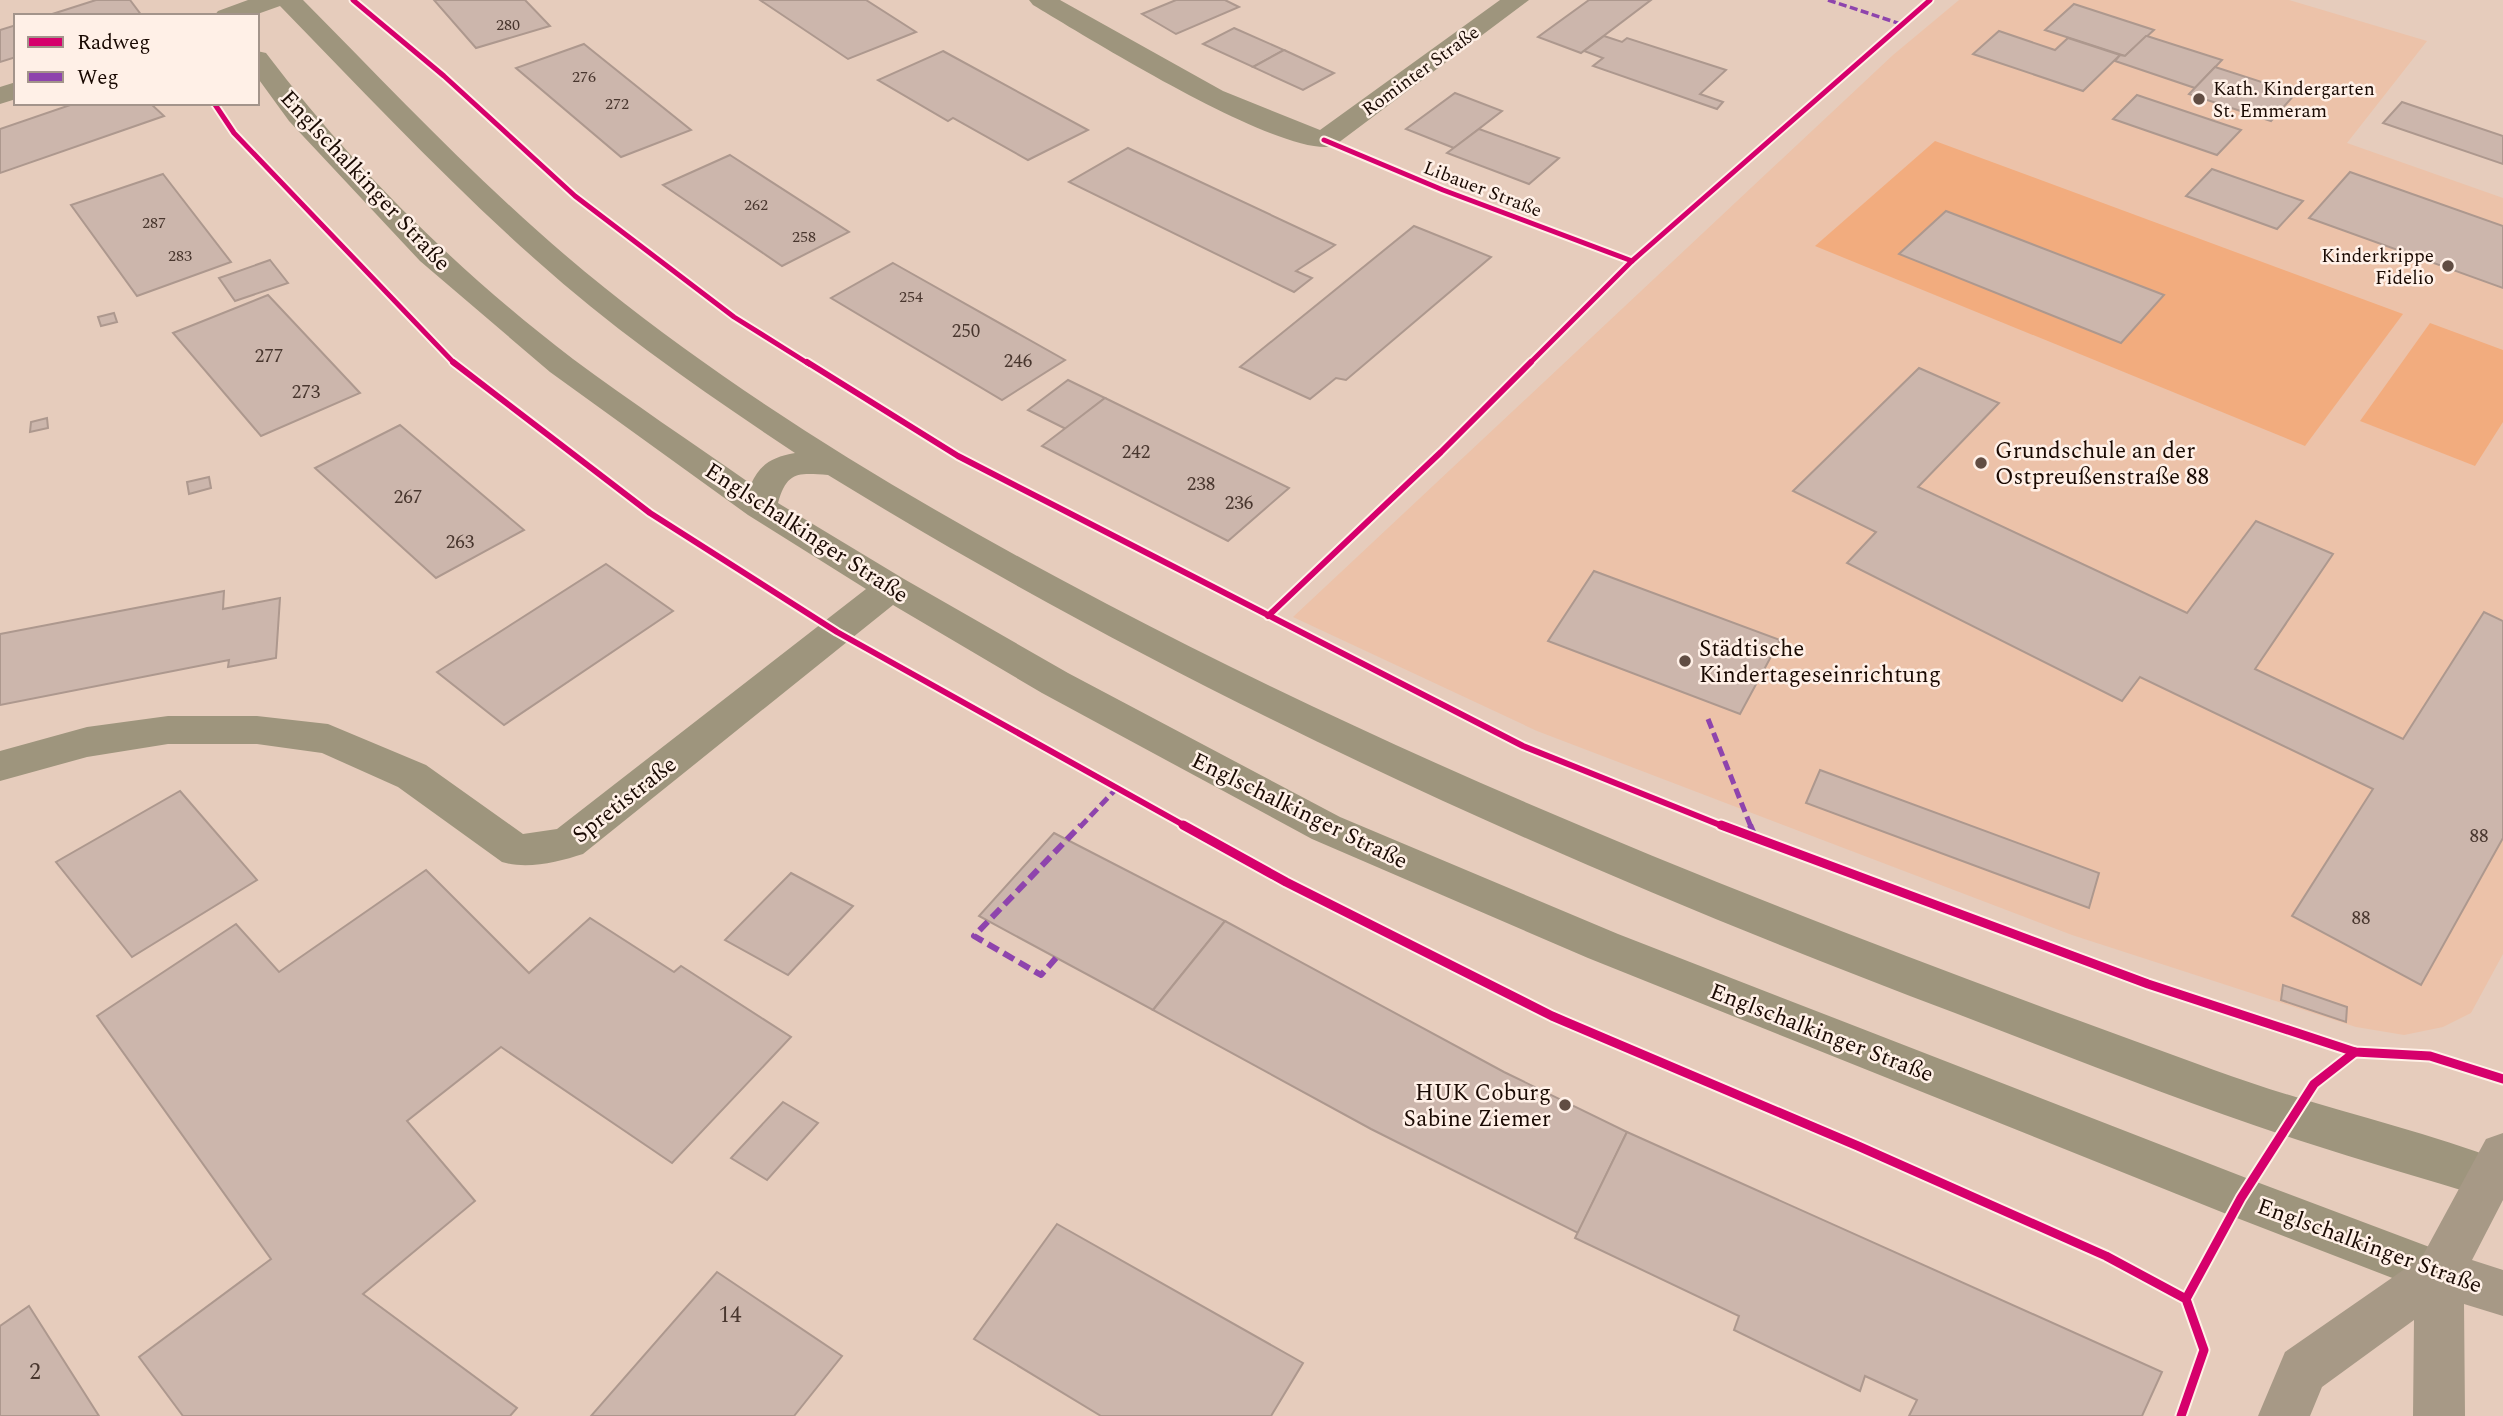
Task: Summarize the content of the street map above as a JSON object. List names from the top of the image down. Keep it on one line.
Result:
{"streets":{"main road":["Englschalkinger Straße"],"street":["Rominter Straße","Spretistraße"],"cycle path":["Libauer Straße"]},"crossings":[["Englschalkinger Straße","Spretistraße"]],"places":["Kath. Kindergarten St. Emmeram","Kinderkrippe Fidelio","Grundschule an der Ostpreußenstraße 88","Städtische Kindertageseinrichtung","HUK Coburg Sabine Ziemer"],"house_numbers":["280","276","272","262","287","258","283","254","250","277","246","273","242","238","267","236","263","88","88","14","2"],"legend":["Radweg","Weg"]}
